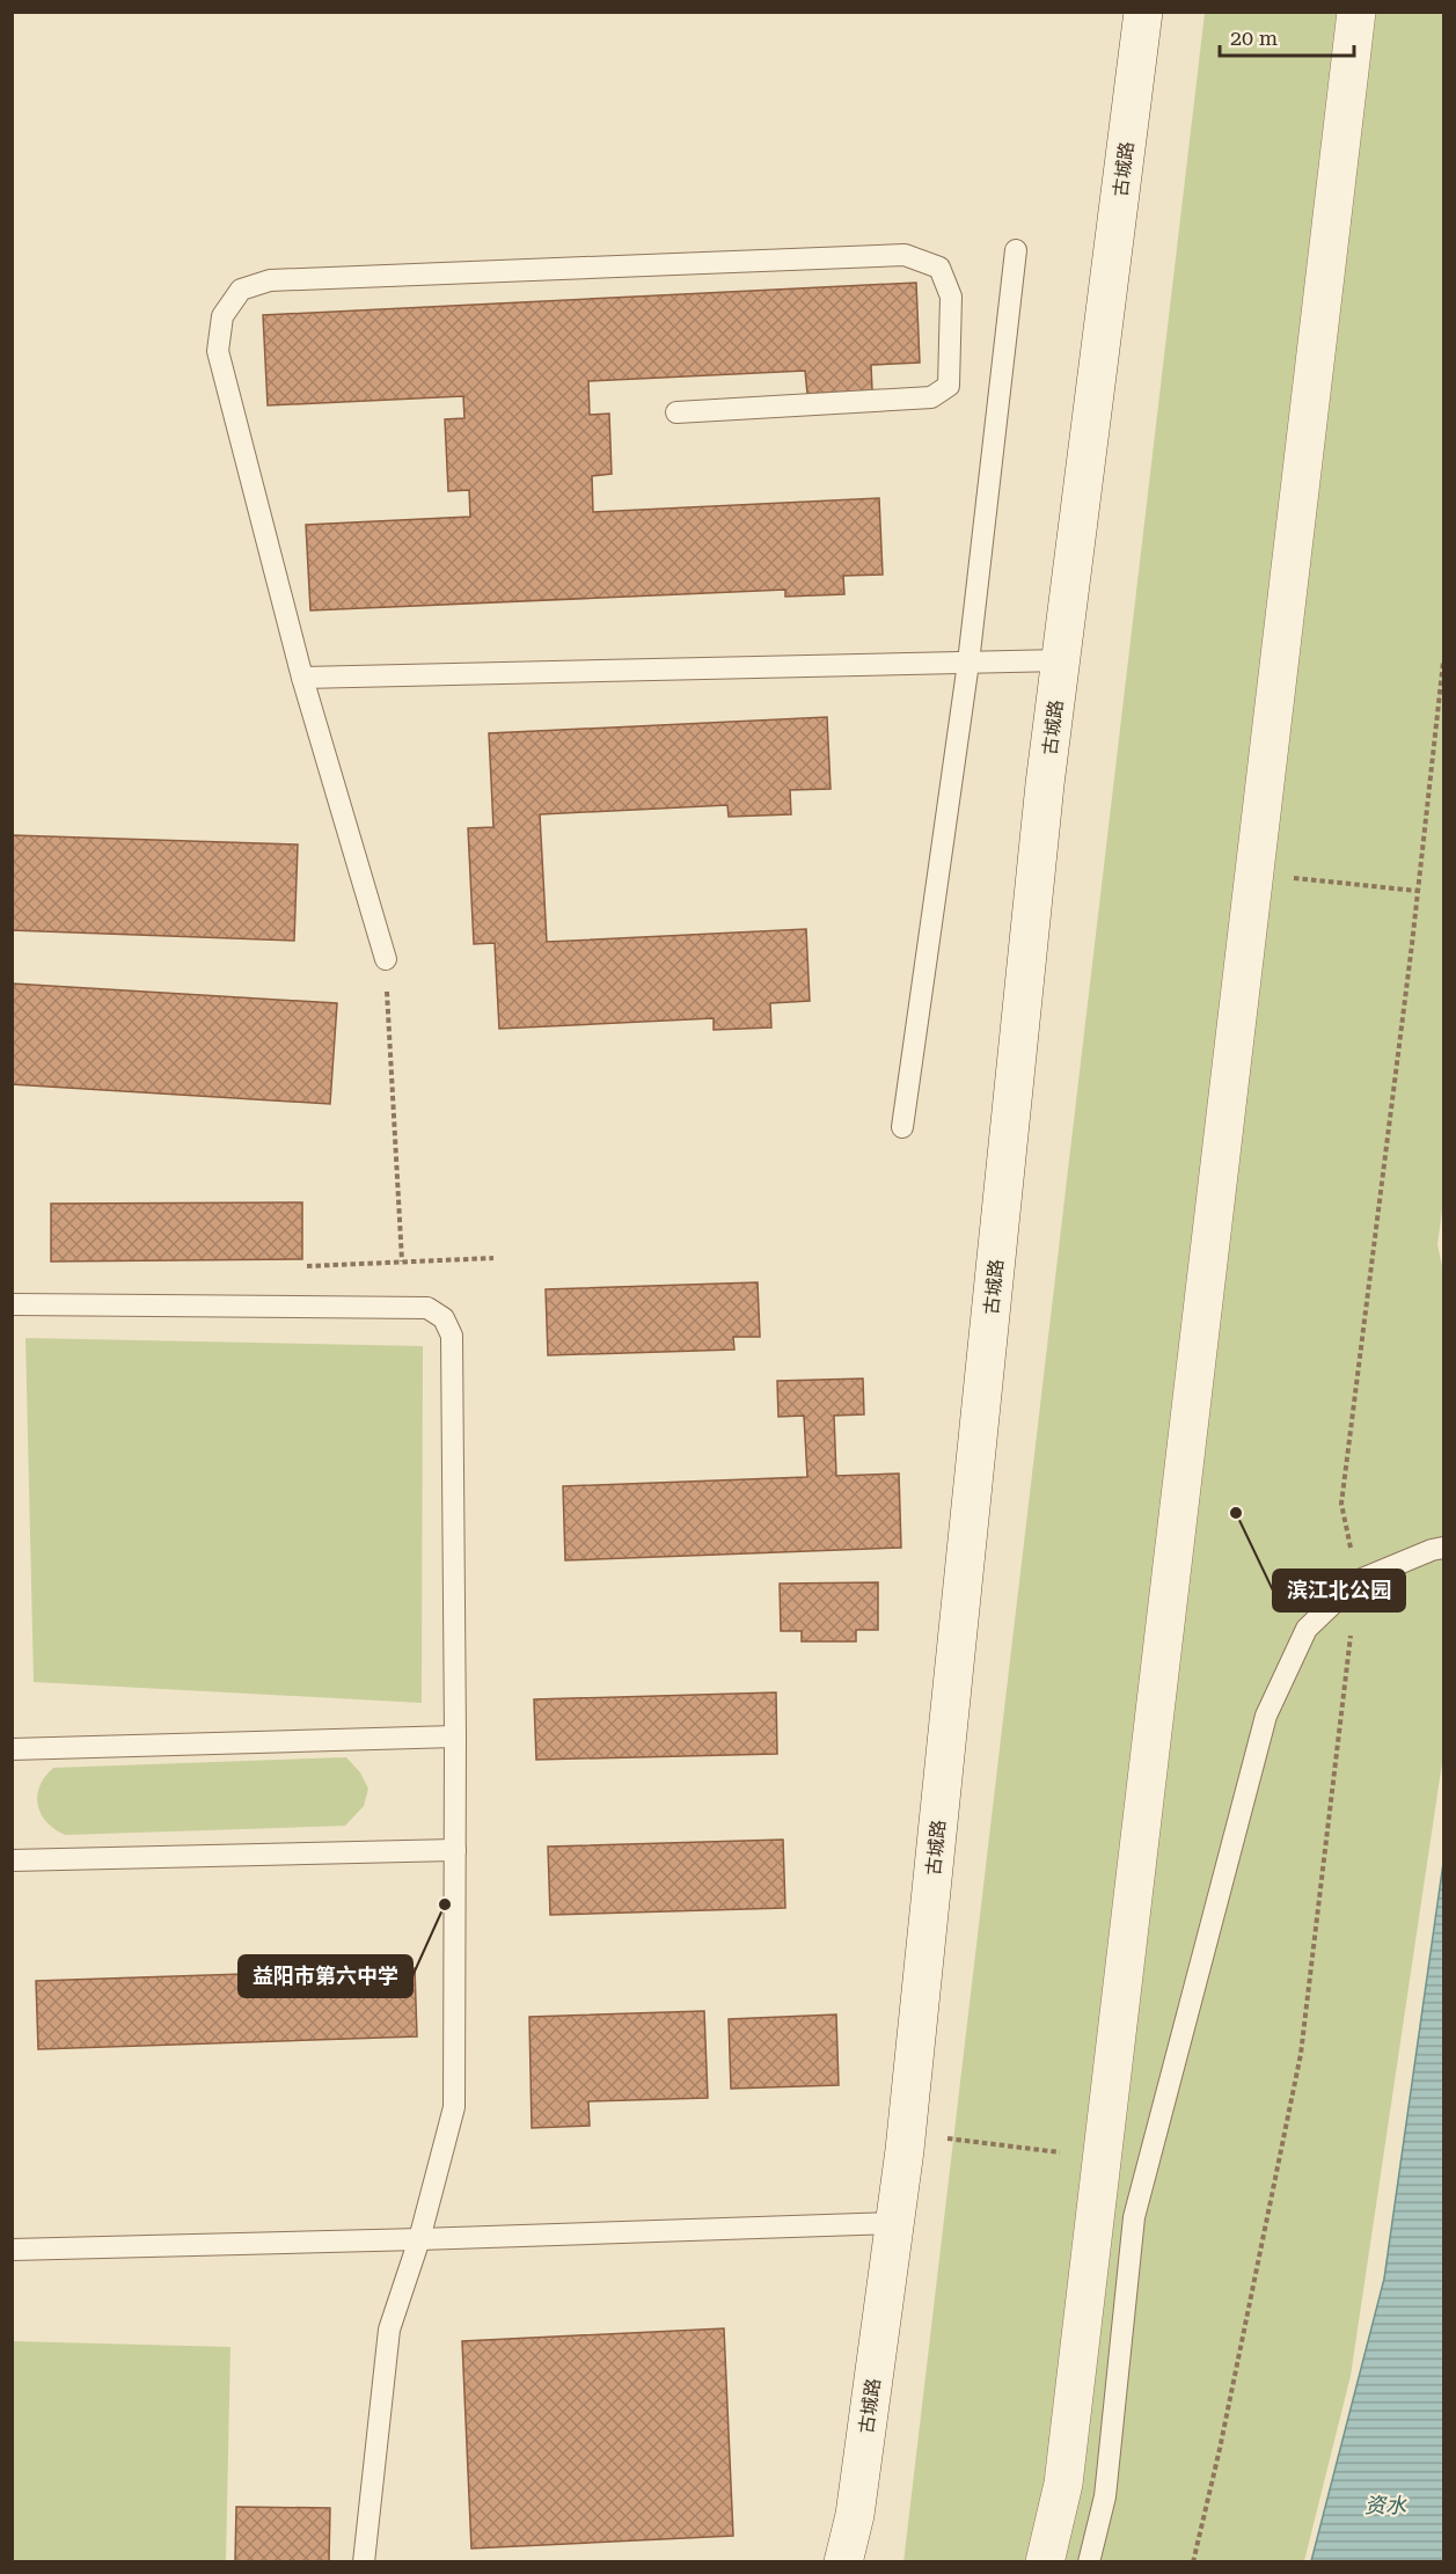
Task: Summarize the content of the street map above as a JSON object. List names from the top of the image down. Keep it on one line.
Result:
{"streets":{"street":["古城路"]},"water":["资水"],"places":["滨江北公园","益阳市第六中学"],"scale_bar":"20 m"}
